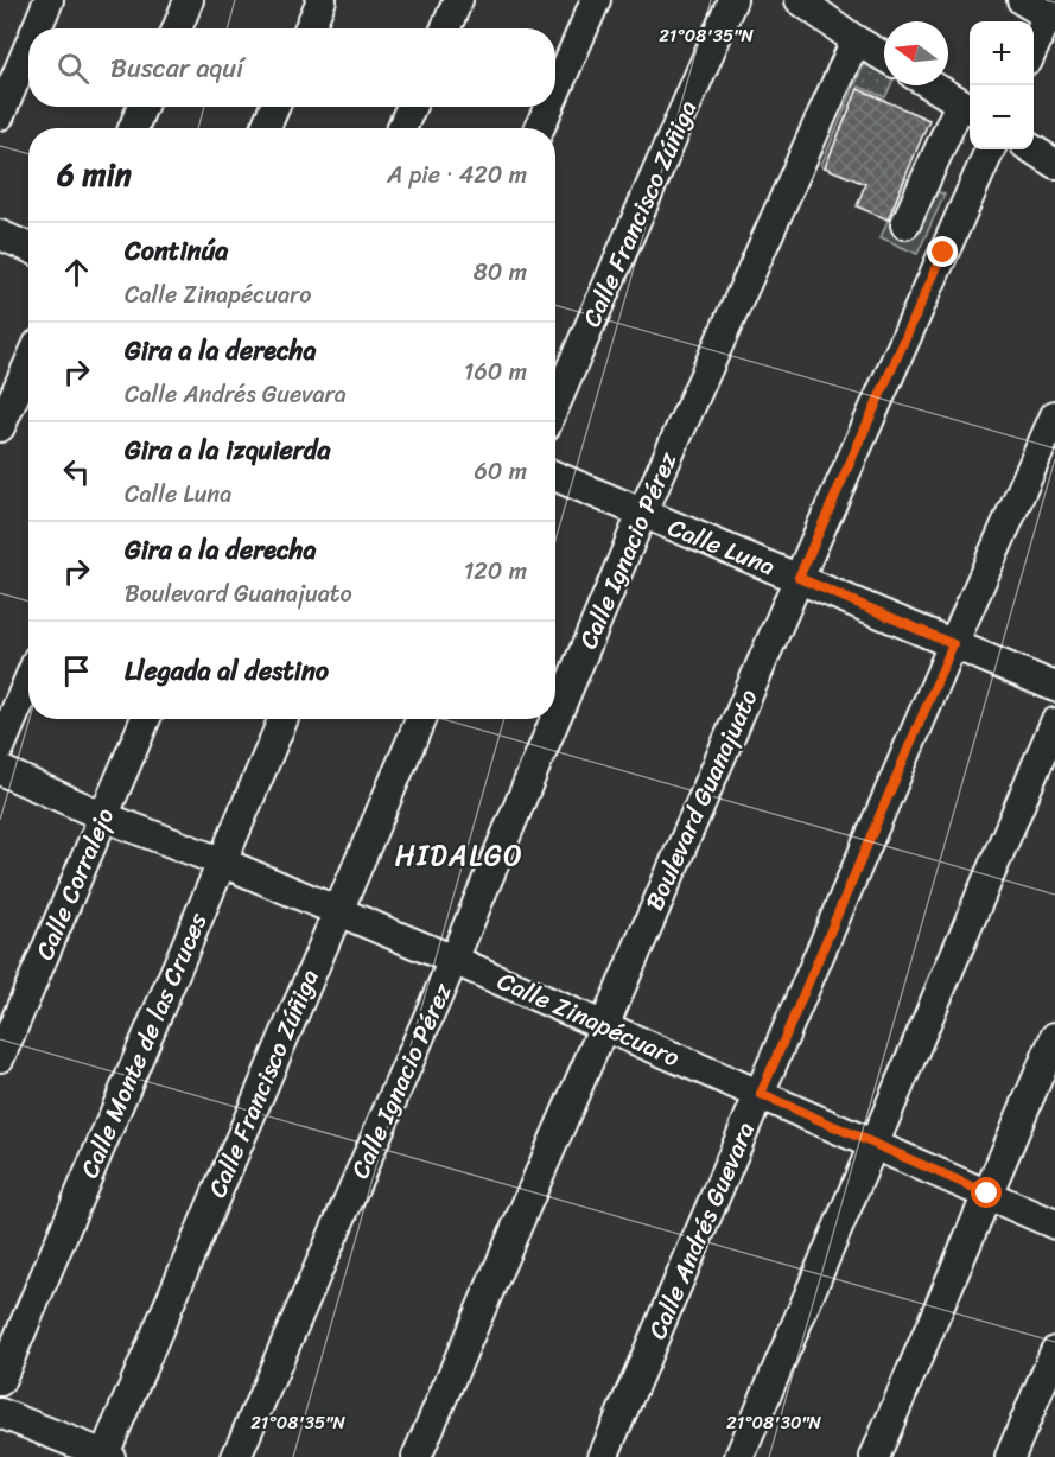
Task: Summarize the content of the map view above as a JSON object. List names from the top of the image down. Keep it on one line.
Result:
{"streets":{"street":["Calle Francisco Zúñiga","Calle Luna","Calle Ignacio Pérez","Boulevard Guanajuato","Calle Corralejo","Calle Zinapécuaro","Calle Monte de las Cruces","Calle Andrés Guevara"]},"crossings":[["Calle Francisco Zúñiga","Calle Zinapécuaro"],["Calle Luna","Calle Ignacio Pérez"],["Calle Luna","Boulevard Guanajuato"],["Calle Luna","Calle Andrés Guevara"],["Calle Ignacio Pérez","Calle Zinapécuaro"],["Boulevard Guanajuato","Calle Zinapécuaro"],["Calle Corralejo","Calle Zinapécuaro"],["Calle Zinapécuaro","Calle Monte de las Cruces"],["Calle Zinapécuaro","Calle Andrés Guevara"]],"districts":["HIDALGO"],"north":"left","page":{"map_buttons":["+","−"],"search":"Buscar aquí","heading":["6 min","A pie · 420 m"],"list":[["Continúa","Calle Zinapécuaro","80 m"],["Gira a la derecha","Calle Andrés Guevara","160 m"],["Gira a la izquierda","Calle Luna","60 m"],["Gira a la derecha","Boulevard Guanajuato","120 m"],"Llegada al destino"]},"coordinates":["21°08'35\"N","21°08'30\"N"]}
